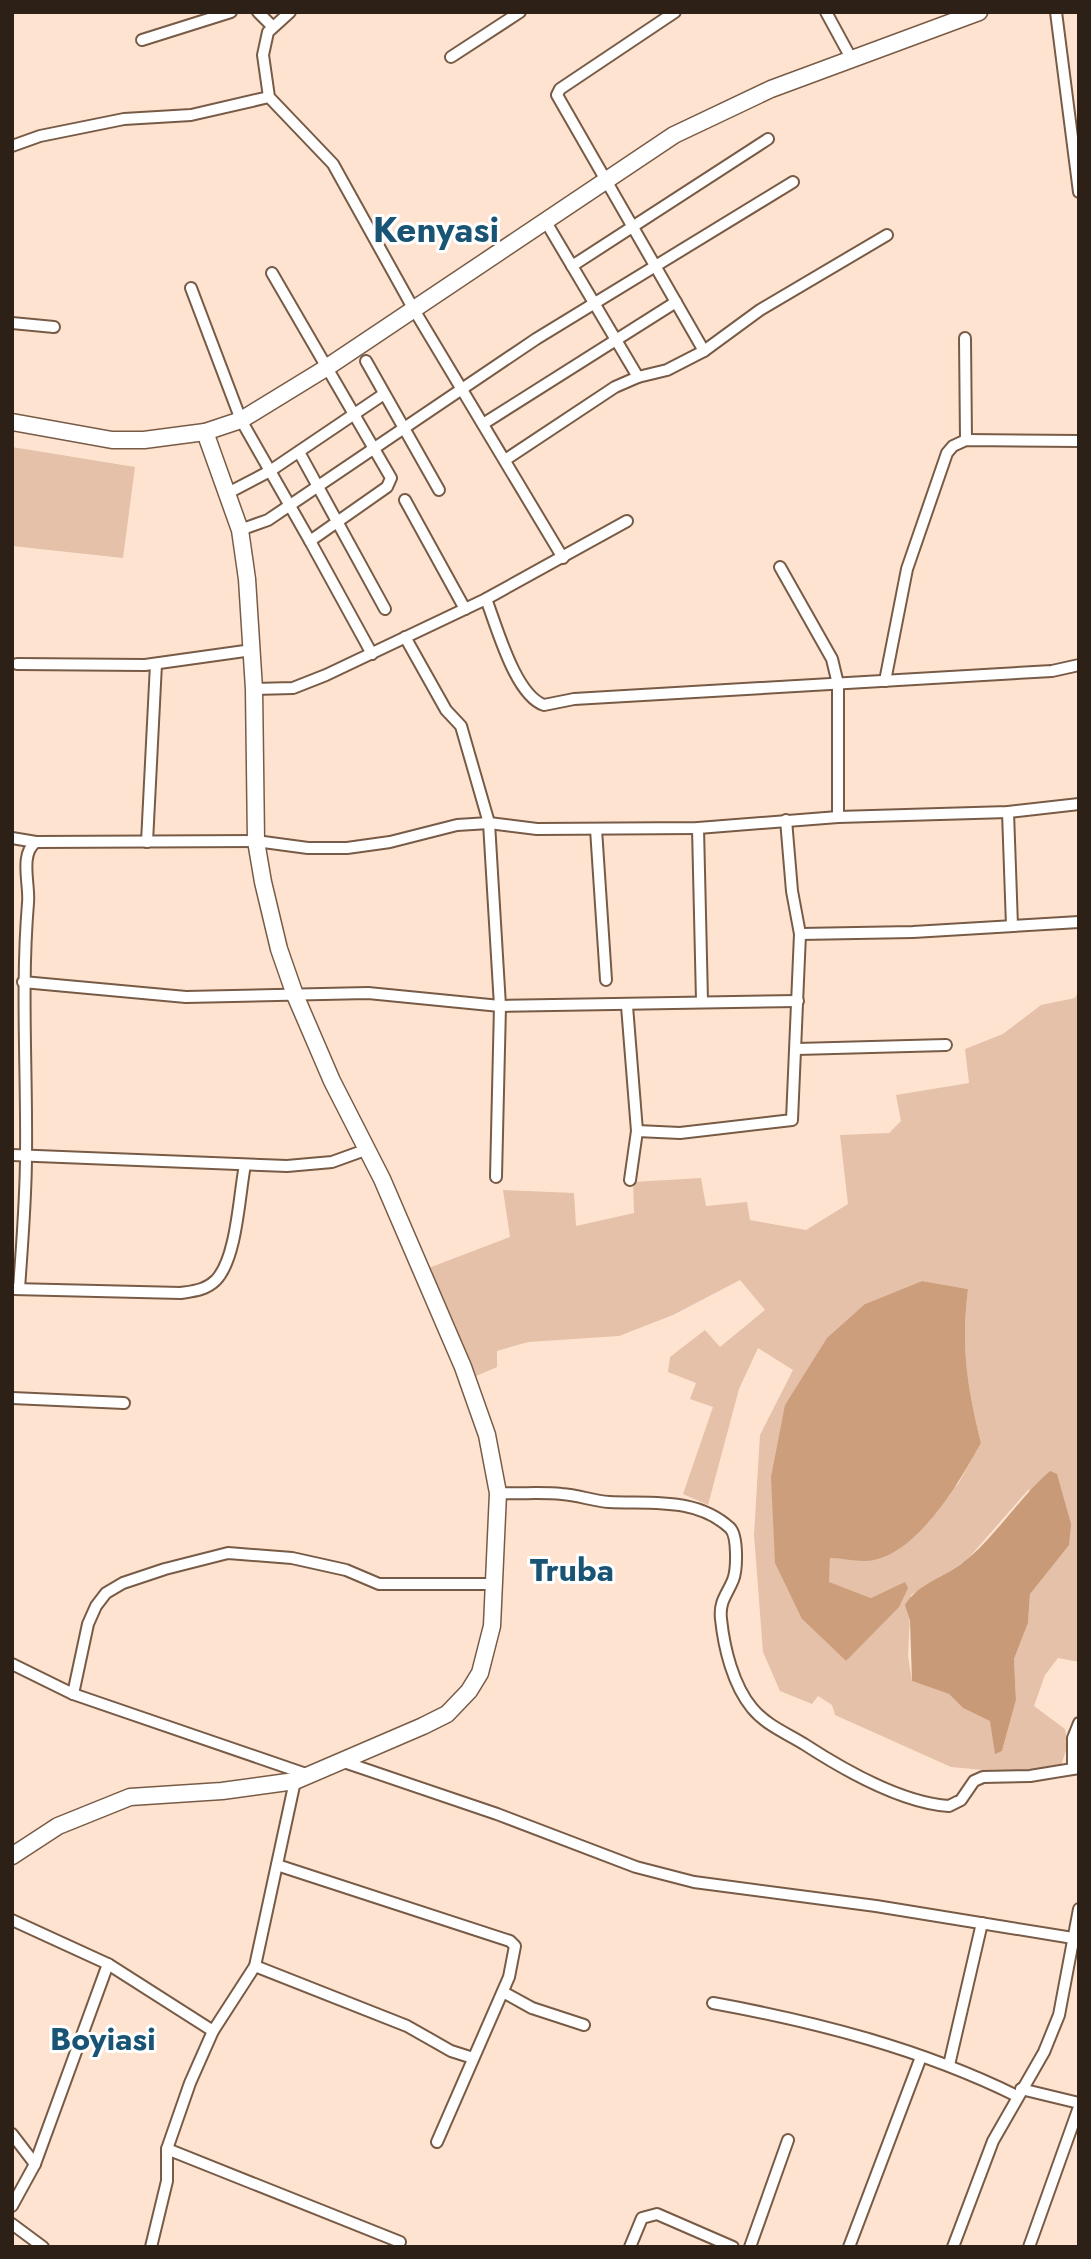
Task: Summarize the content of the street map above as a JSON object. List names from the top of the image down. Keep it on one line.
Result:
{"districts":["Kenyasi","Truba","Boyiasi"]}
